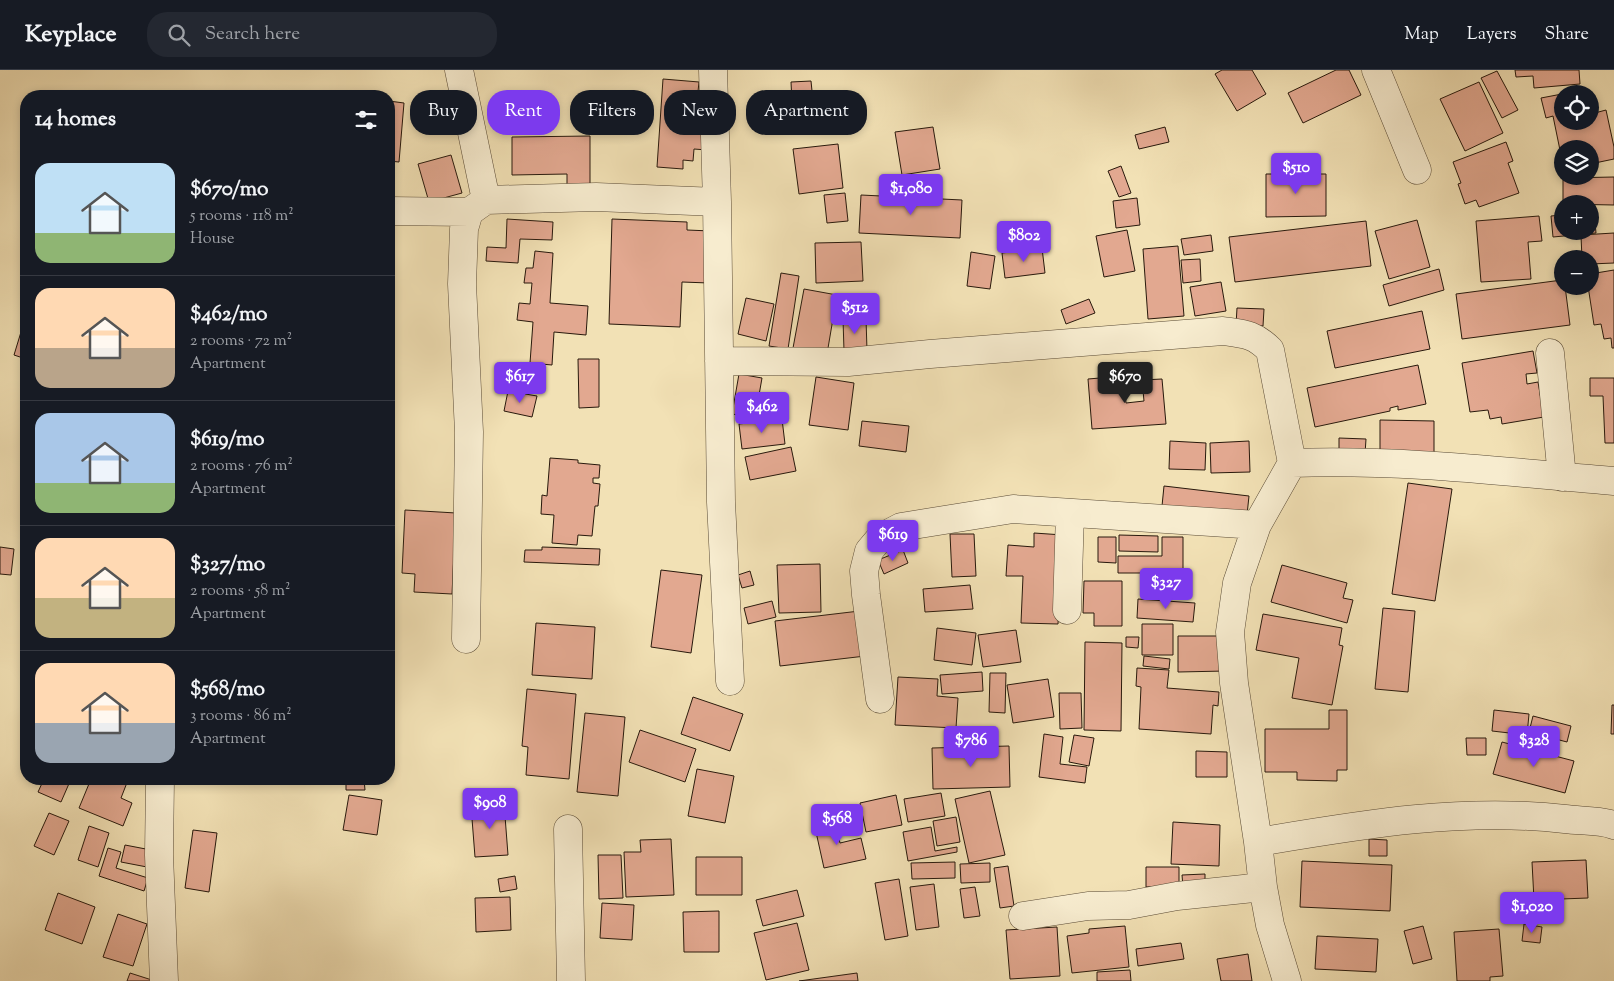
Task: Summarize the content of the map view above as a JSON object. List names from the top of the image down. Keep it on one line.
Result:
{"page":{"header":"Keyplace","search":"Search here","nav":["Map","Layers","Share"],"map_buttons":["+","−"],"chip":["Buy","Rent","Filters","New","Apartment"],"heading":"14 homes","list":[{"name":"$670/mo","note":"5 rooms · 118 m² · House"},{"name":"$462/mo","note":"2 rooms · 72 m² · Apartment"},{"name":"$619/mo","note":"2 rooms · 76 m² · Apartment"},{"name":"$327/mo","note":"2 rooms · 58 m² · Apartment"},{"name":"$568/mo","note":"3 rooms · 86 m² · Apartment"}],"price":["$510","$1,080","$802","$512","$617","$670","$462","$619","$327","$786","$328","$908","$568","$1,020"]}}
